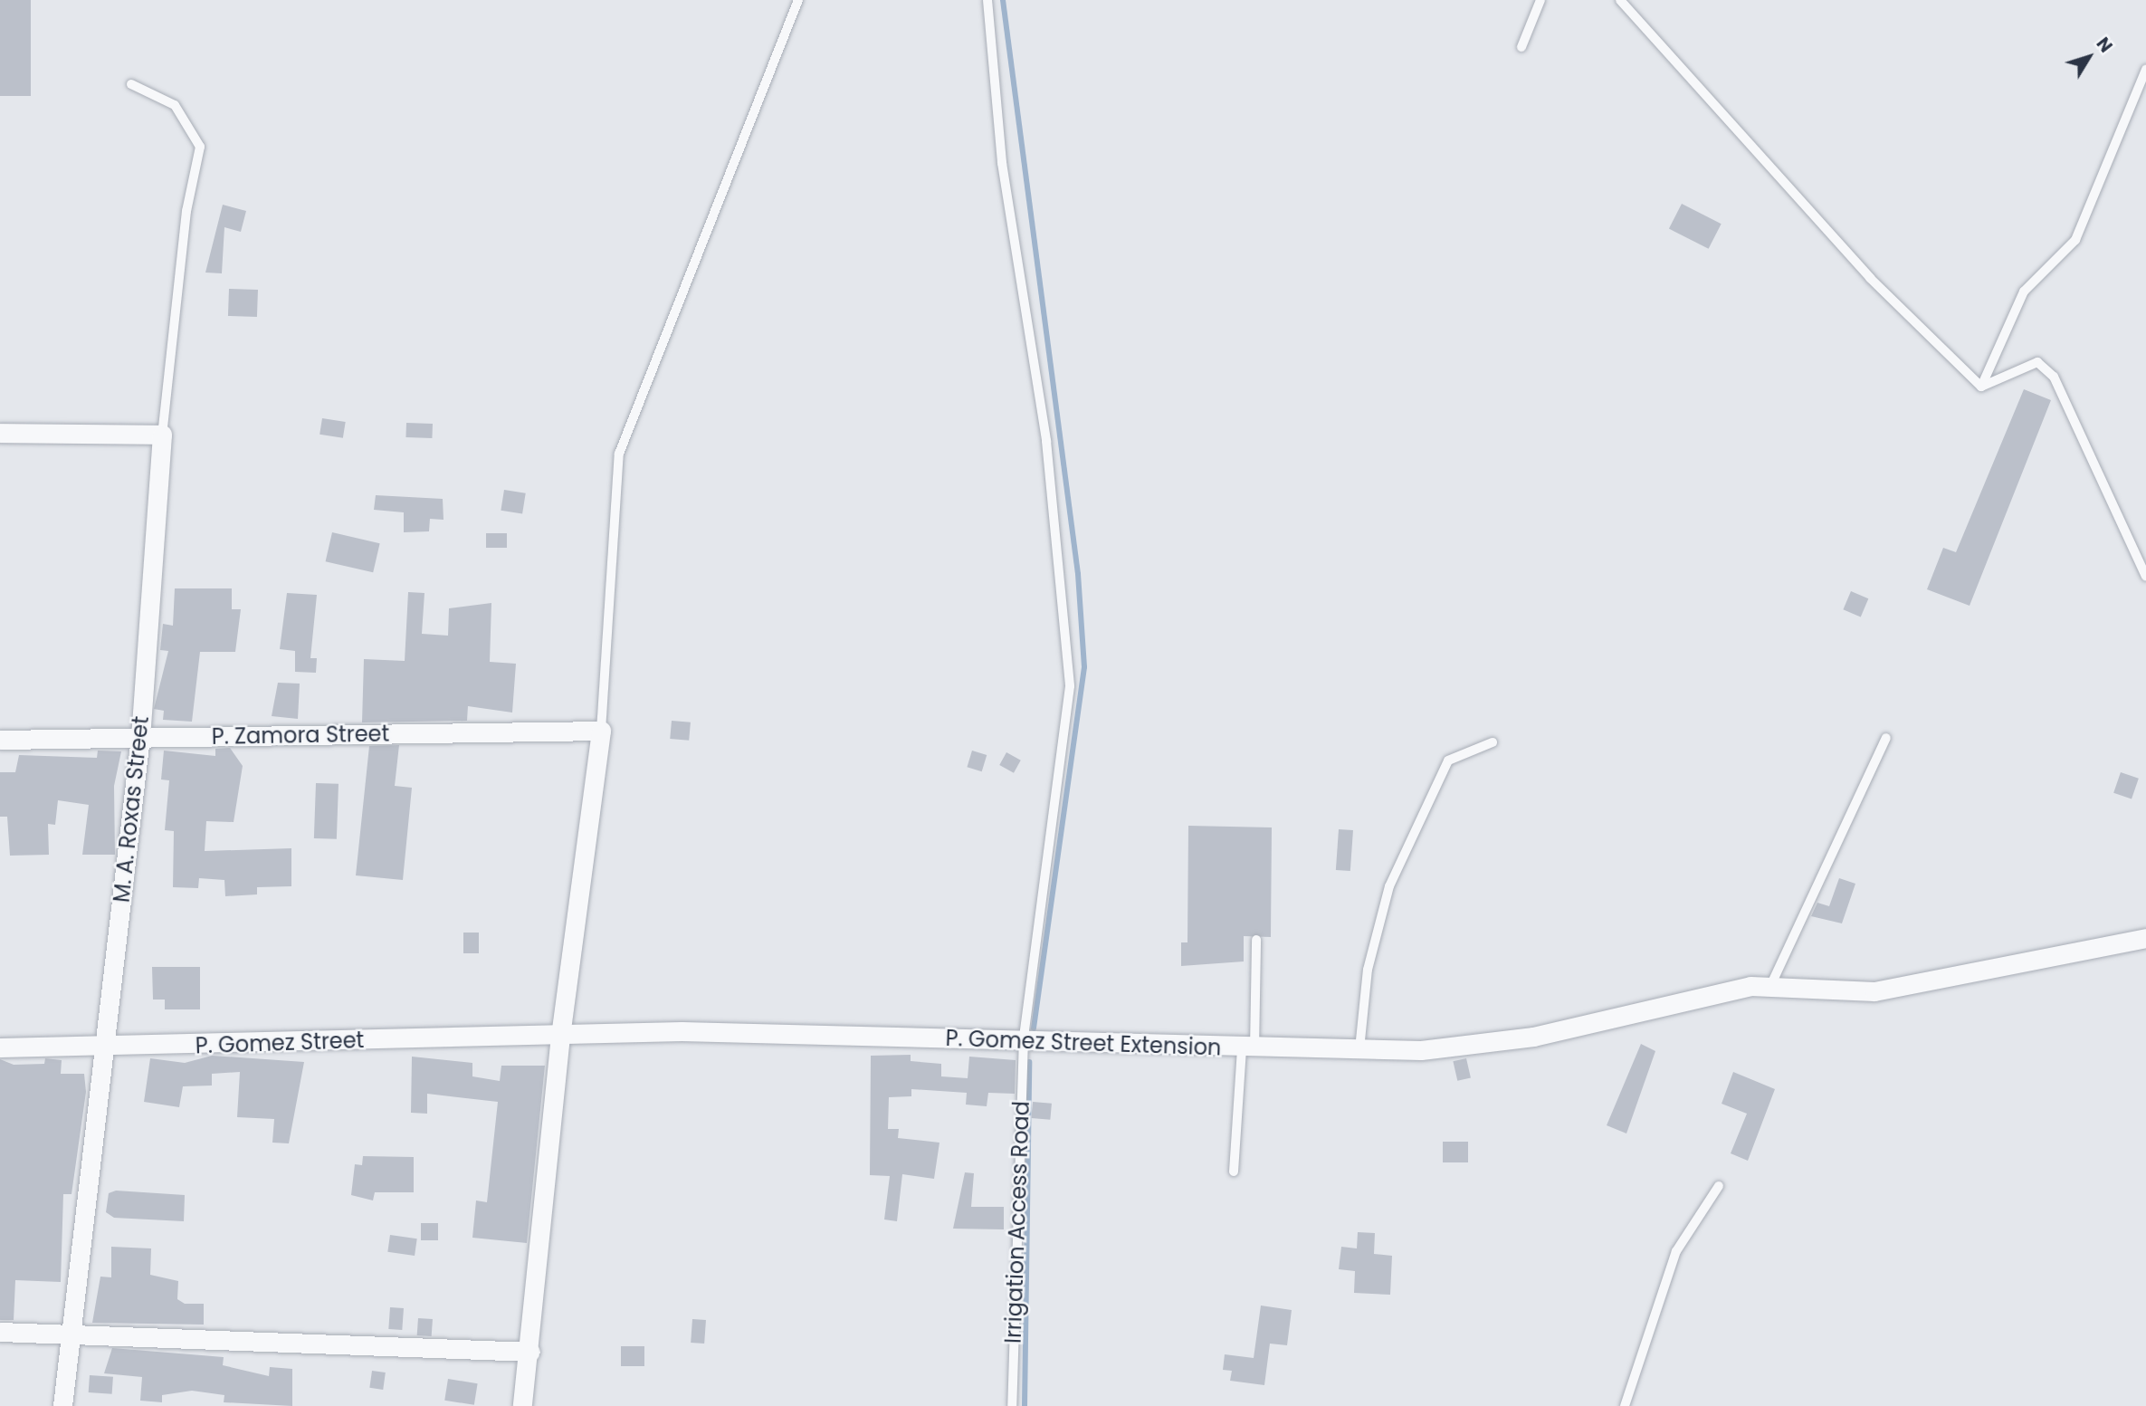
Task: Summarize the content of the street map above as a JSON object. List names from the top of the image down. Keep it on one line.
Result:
{"streets":{"street":["P. Zamora Street","M. A. Roxas Street","P. Gomez Street","P. Gomez Street Extension"],"lane":["Irrigation Access Road"]},"crossings":[["P. Zamora Street","M. A. Roxas Street"],["M. A. Roxas Street","P. Gomez Street"],["P. Gomez Street","P. Gomez Street Extension"],["P. Gomez Street Extension","Irrigation Access Road"]],"north":"top right"}
